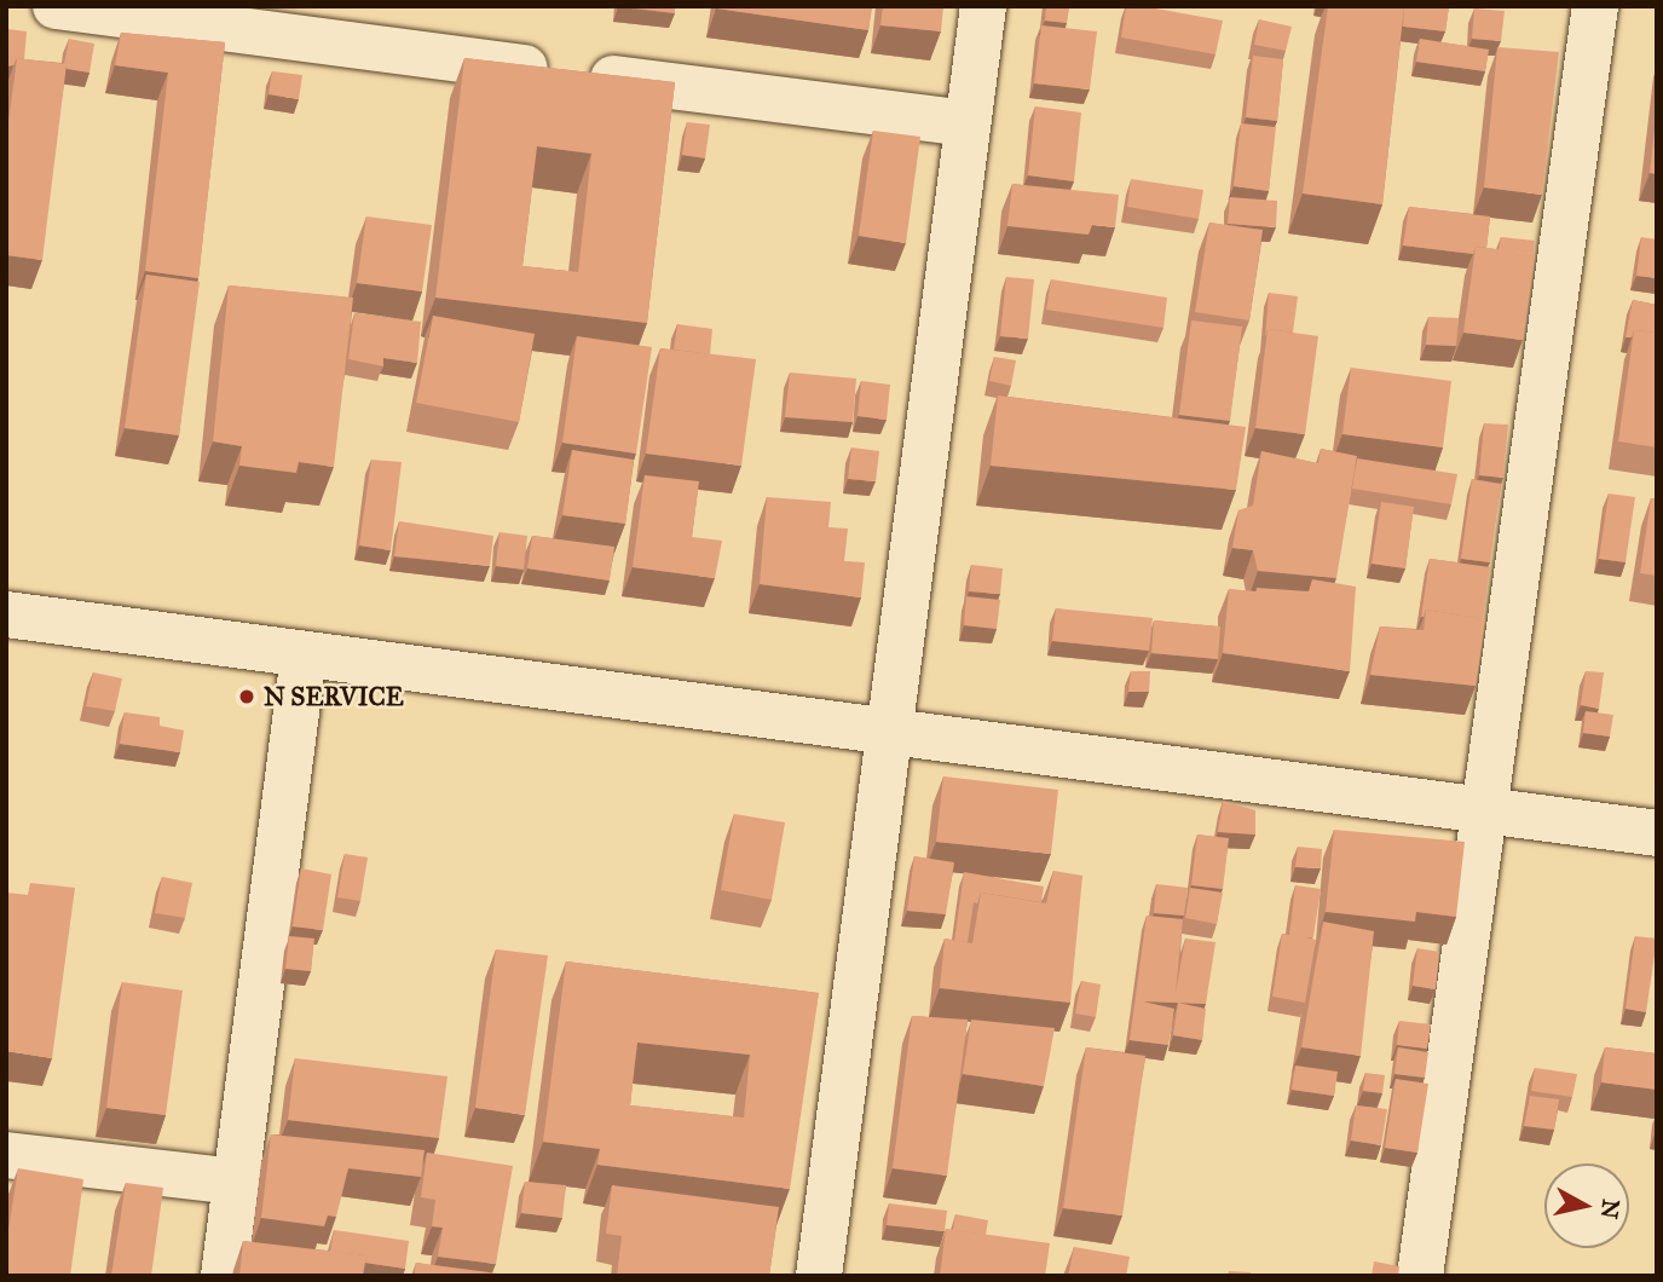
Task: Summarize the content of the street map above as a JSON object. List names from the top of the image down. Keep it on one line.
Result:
{"places":["N SERVICE"],"north":"right"}
